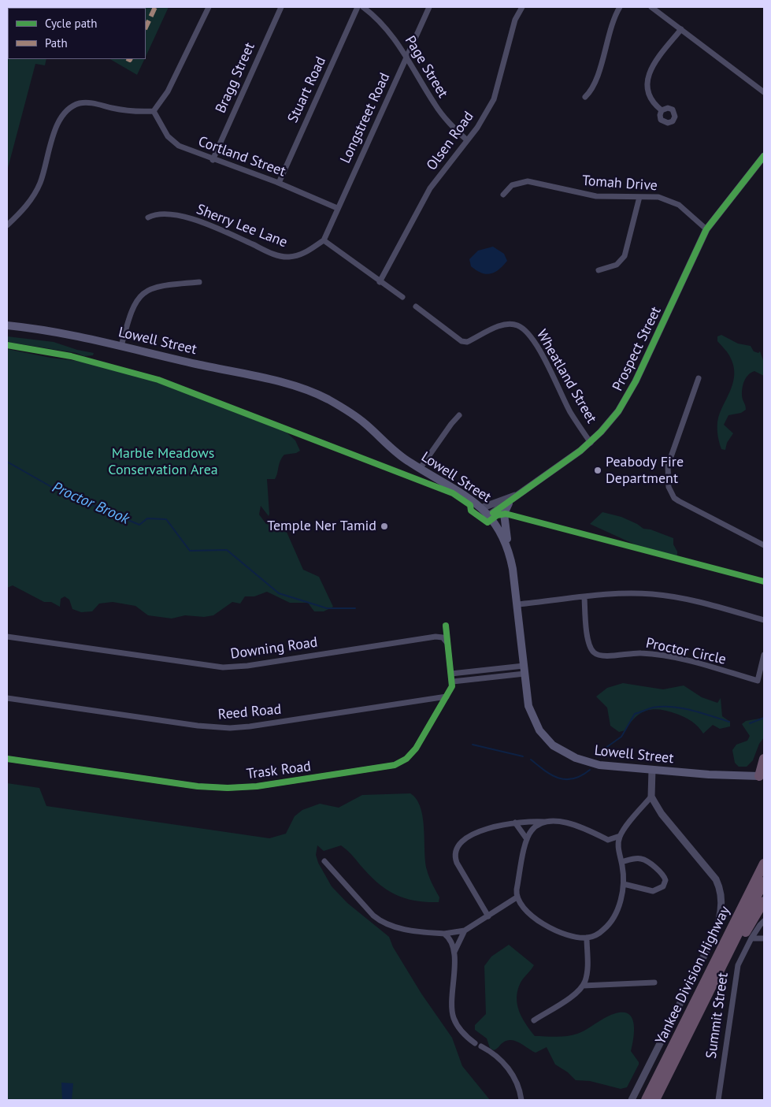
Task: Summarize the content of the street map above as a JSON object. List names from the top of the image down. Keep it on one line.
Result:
{"streets":{"highway":["Yankee Division Highway"],"main road":["Lowell Street"],"street":["Page Street","Bragg Street","Stuart Road","Longstreet Road","Olsen Road","Cortland Street","Tomah Drive","Sherry Lee Lane","Prospect Street","Wheatland Street","Downing Road","Proctor Circle","Reed Road","Trask Road","Summit Street"]},"crossings":[["Page Street","Longstreet Road"],["Page Street","Olsen Road"],["Bragg Street","Cortland Street"],["Stuart Road","Cortland Street"],["Longstreet Road","Cortland Street"],["Longstreet Road","Sherry Lee Lane"],["Tomah Drive","Prospect Street"],["Lowell Street","Prospect Street"],["Prospect Street","Wheatland Street"],["Reed Road","Trask Road"]],"water":["Proctor Brook"],"parks":["Marble Meadows Conservation Area"],"places":["Peabody Fire Department","Temple Ner Tamid"],"legend":["Cycle path","Path"]}
